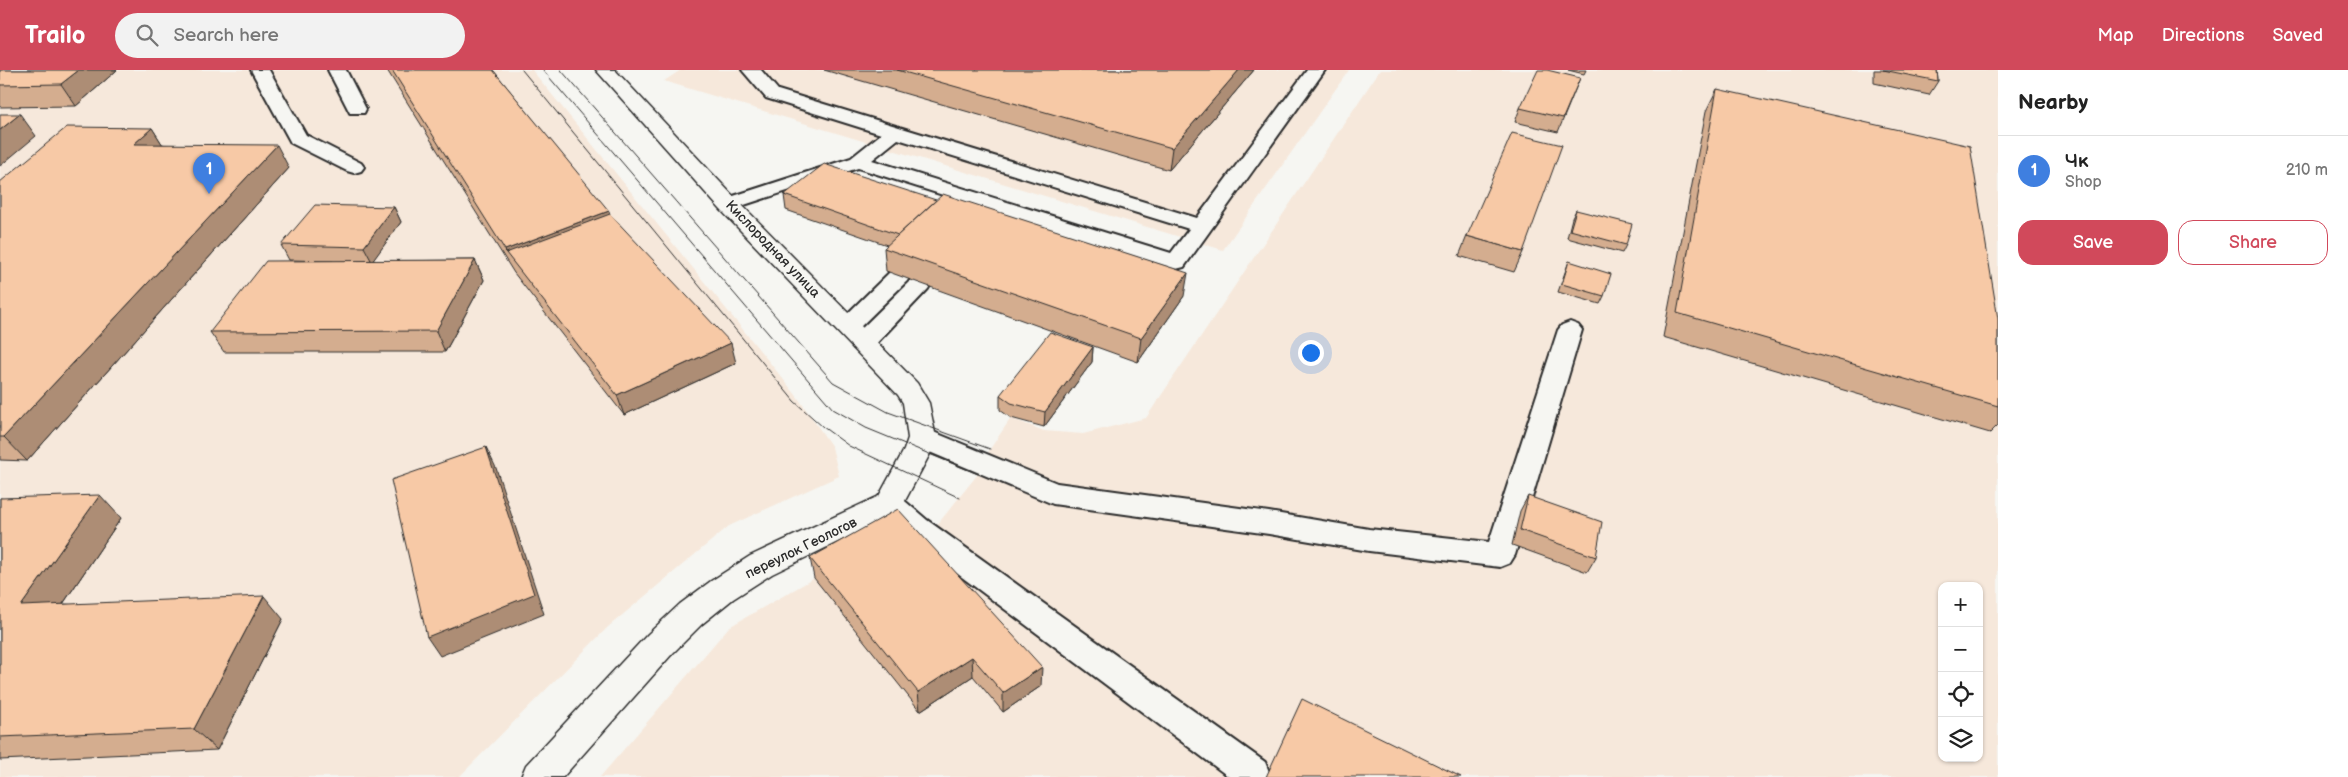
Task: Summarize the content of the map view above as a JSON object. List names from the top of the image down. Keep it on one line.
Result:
{"streets":{"street":["Кислородная улица","переулок Геологов"]},"page":{"header":"Trailo","search":"Search here","nav":["Map","Directions","Saved"],"heading":"Nearby","list":[{"mark":"1","name":"Чк","note":"Shop","value":"210 m"}],"pins":"1","buttons":["Save","Share"],"map_buttons":["+","−"]}}
